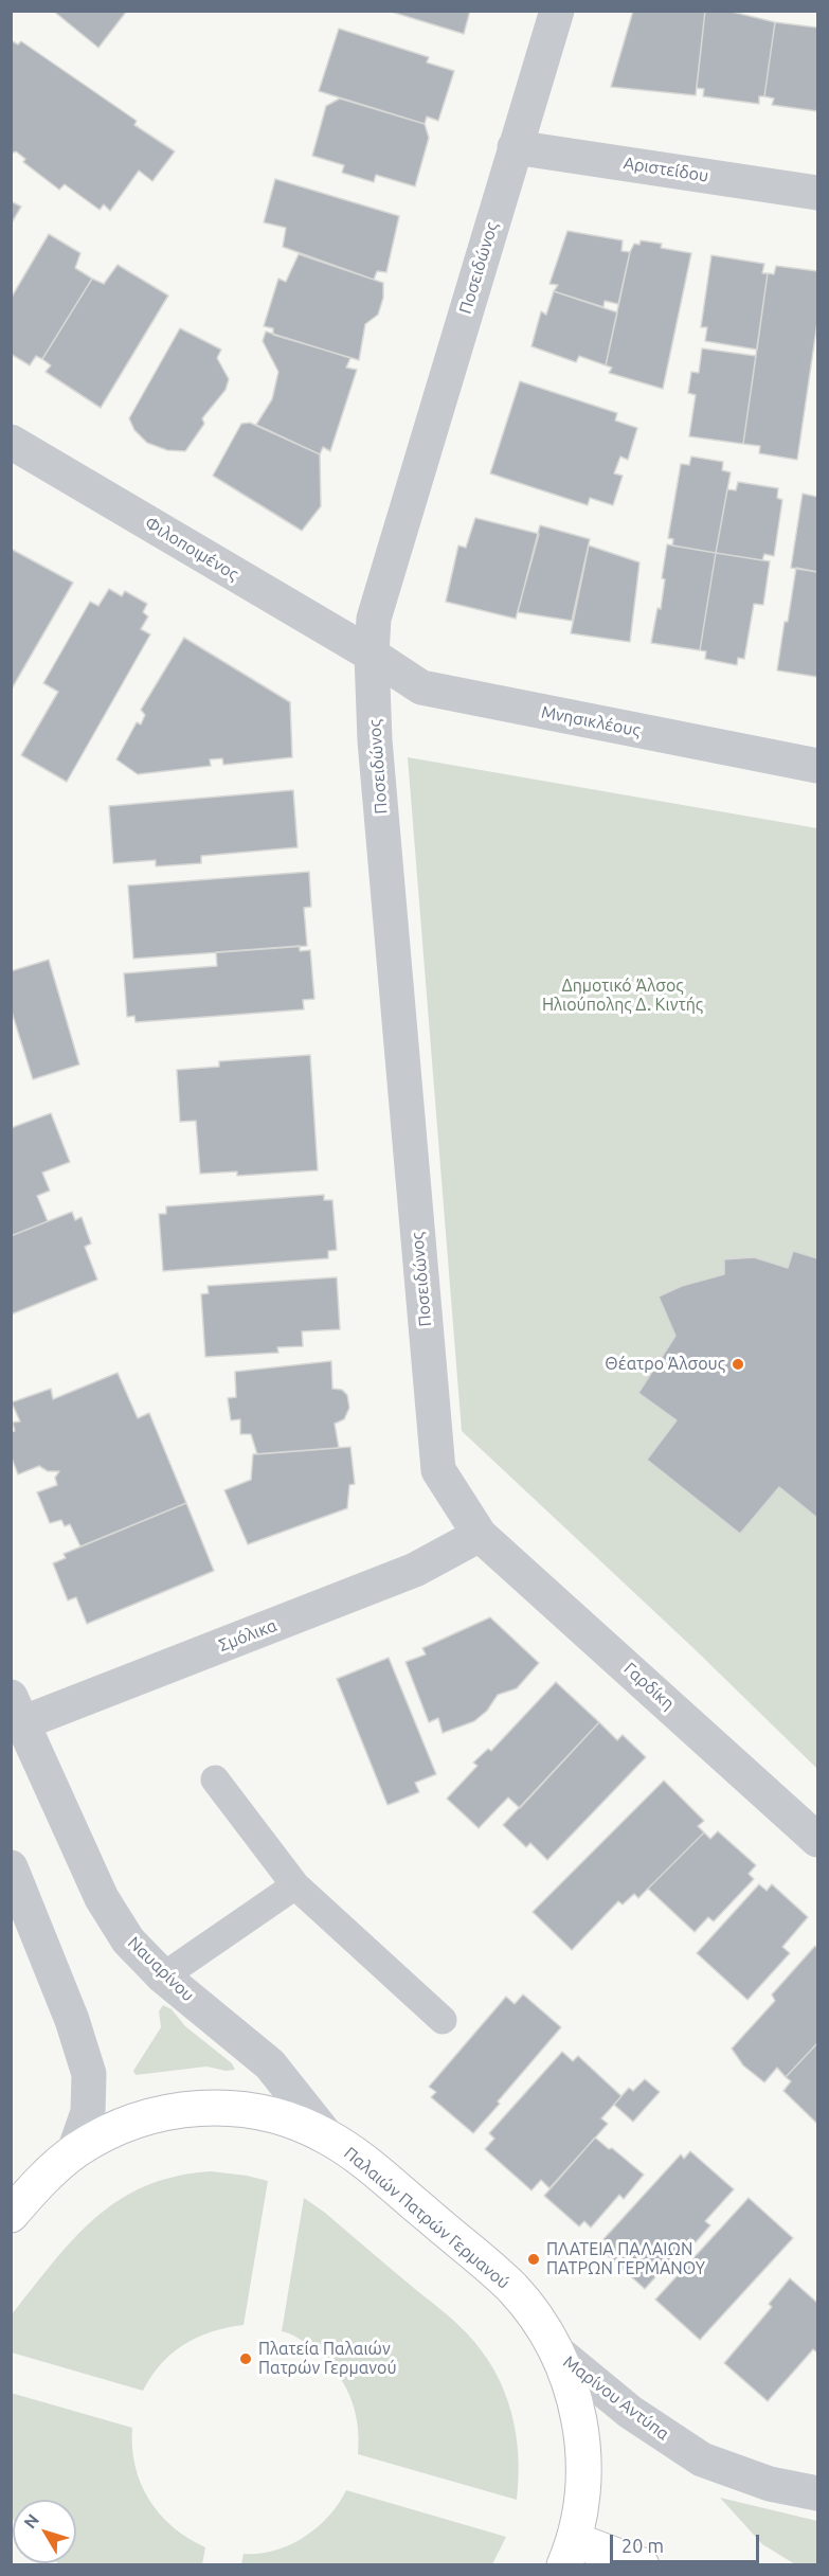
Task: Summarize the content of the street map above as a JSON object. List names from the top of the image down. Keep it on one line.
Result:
{"streets":{"main road":["Παλαιών Πατρών Γερμανού"],"street":["Αριστείδου","Ποσειδώνος","Φιλοποιμένος","Μνησικλέους","Σμόλικα","Γαρδίκη","Ναυαρίνου","Μαρίνου Αντύπα"]},"crossings":[["Αριστείδου","Ποσειδώνος"],["Ποσειδώνος","Φιλοποιμένος"],["Ποσειδώνος","Μνησικλέους"],["Ποσειδώνος","Σμόλικα"],["Ποσειδώνος","Γαρδίκη"],["Φιλοποιμένος","Μνησικλέους"],["Σμόλικα","Γαρδίκη"],["Σμόλικα","Ναυαρίνου"],["Ναυαρίνου","Παλαιών Πατρών Γερμανού"],["Παλαιών Πατρών Γερμανού","Μαρίνου Αντύπα"]],"parks":["Δημοτικό Άλσος Ηλιούπολης Δ. Κιντής"],"places":["Θέατρο Άλσους","ΠΛΑΤΕΙΑ ΠΑΛΑΙΩΝ ΠΑΤΡΩΝ ΓΕΡΜΑΝΟΥ","Πλατεία Παλαιών Πατρών Γερμανού"],"scale_bar":"20 m","north":"top left"}
